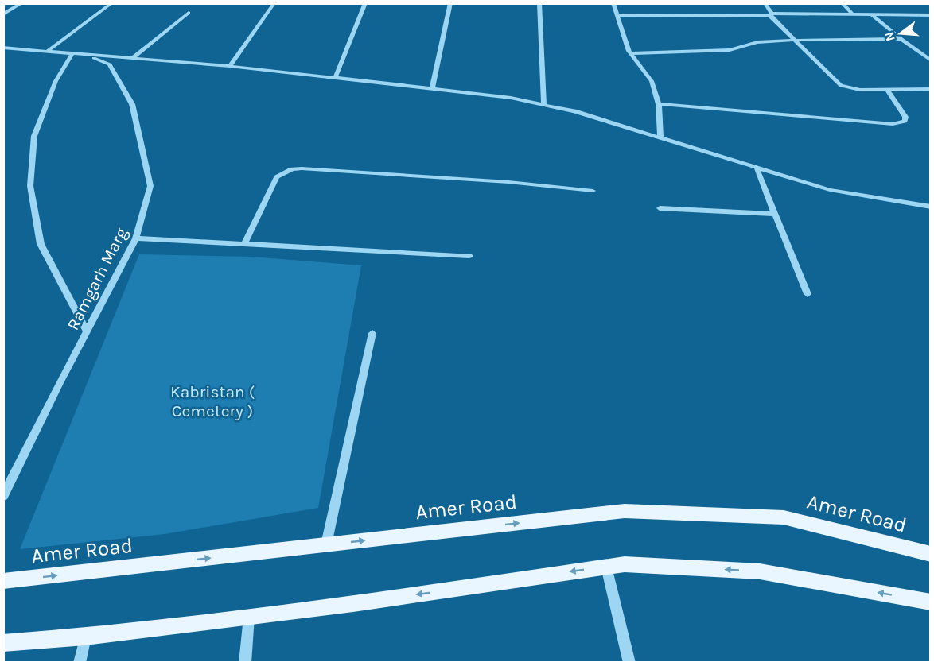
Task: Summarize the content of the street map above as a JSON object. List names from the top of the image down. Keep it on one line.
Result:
{"streets":{"main road":["Amer Road"],"street":["Ramgarh Marg"]},"parks":["Kabristan ( Cemetery )"],"north":"left"}
